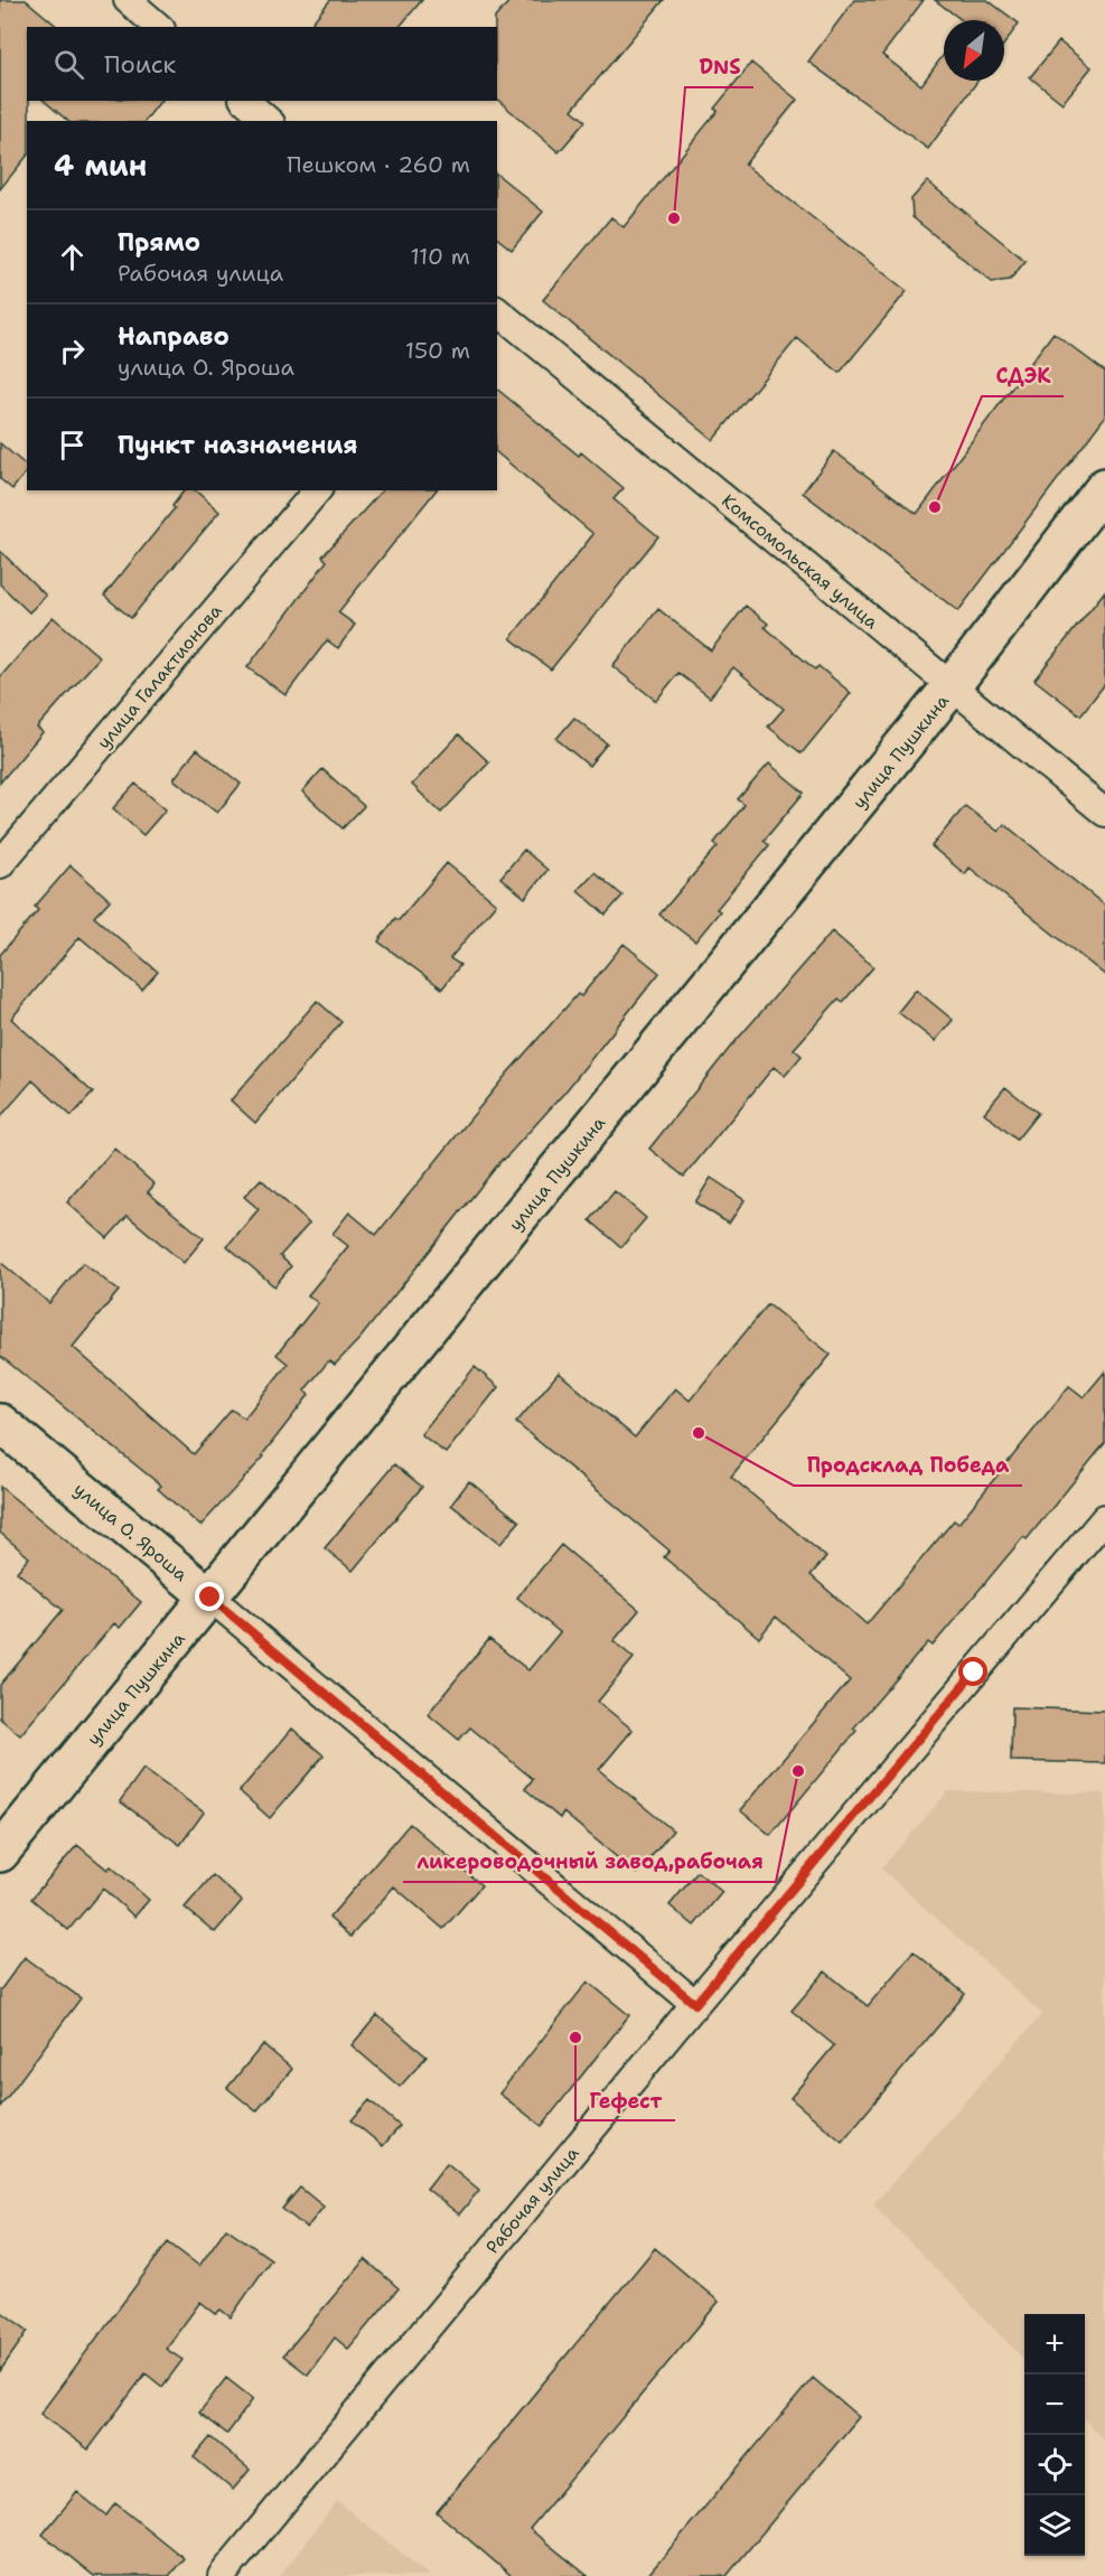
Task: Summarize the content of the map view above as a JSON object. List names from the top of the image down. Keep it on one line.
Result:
{"streets":{"main road":["улица Пушкина","улица О. Яроша"],"street":["Комсомольская улица","улица Галактионова","Рабочая улица"]},"crossings":[["Комсомольская улица","улица Пушкина"],["улица Пушкина","улица О. Яроша"],["улица О. Яроша","Рабочая улица"]],"places":["DNS","СДЭК","Продсклад Победа","ликероводочный завод,рабочая","Гефест"],"north":"bottom left","page":{"search":"Поиск","heading":["4 мин","Пешком · 260 m"],"list":[["Прямо","Рабочая улица","110 m"],["Направо","улица О. Яроша","150 m"],"Пункт назначения"],"map_buttons":["+","−"]}}
